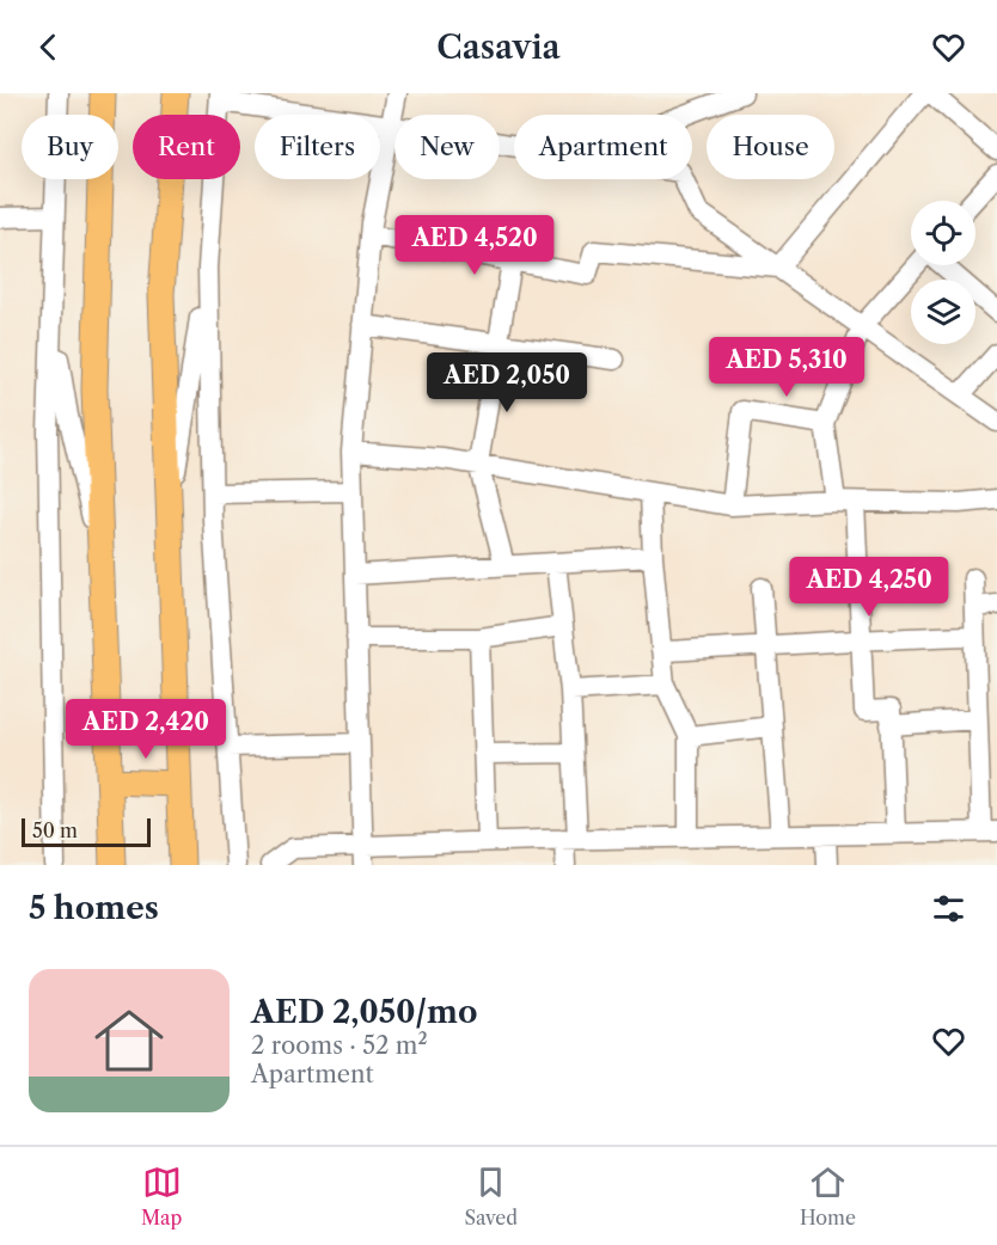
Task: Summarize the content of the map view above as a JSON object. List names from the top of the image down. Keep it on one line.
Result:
{"scale_bar":"50 m","page":{"header":"Casavia","chip":["Buy","Rent","Filters","New","Apartment","House"],"price":["AED 4,520","AED 5,310","AED 2,050","AED 4,250","AED 2,420"],"scale":"50 m","heading":"5 homes","list":[{"name":"AED 2,050/mo","note":"2 rooms · 52 m² · Apartment"}],"tabs":["Map","Saved","Home"]}}
